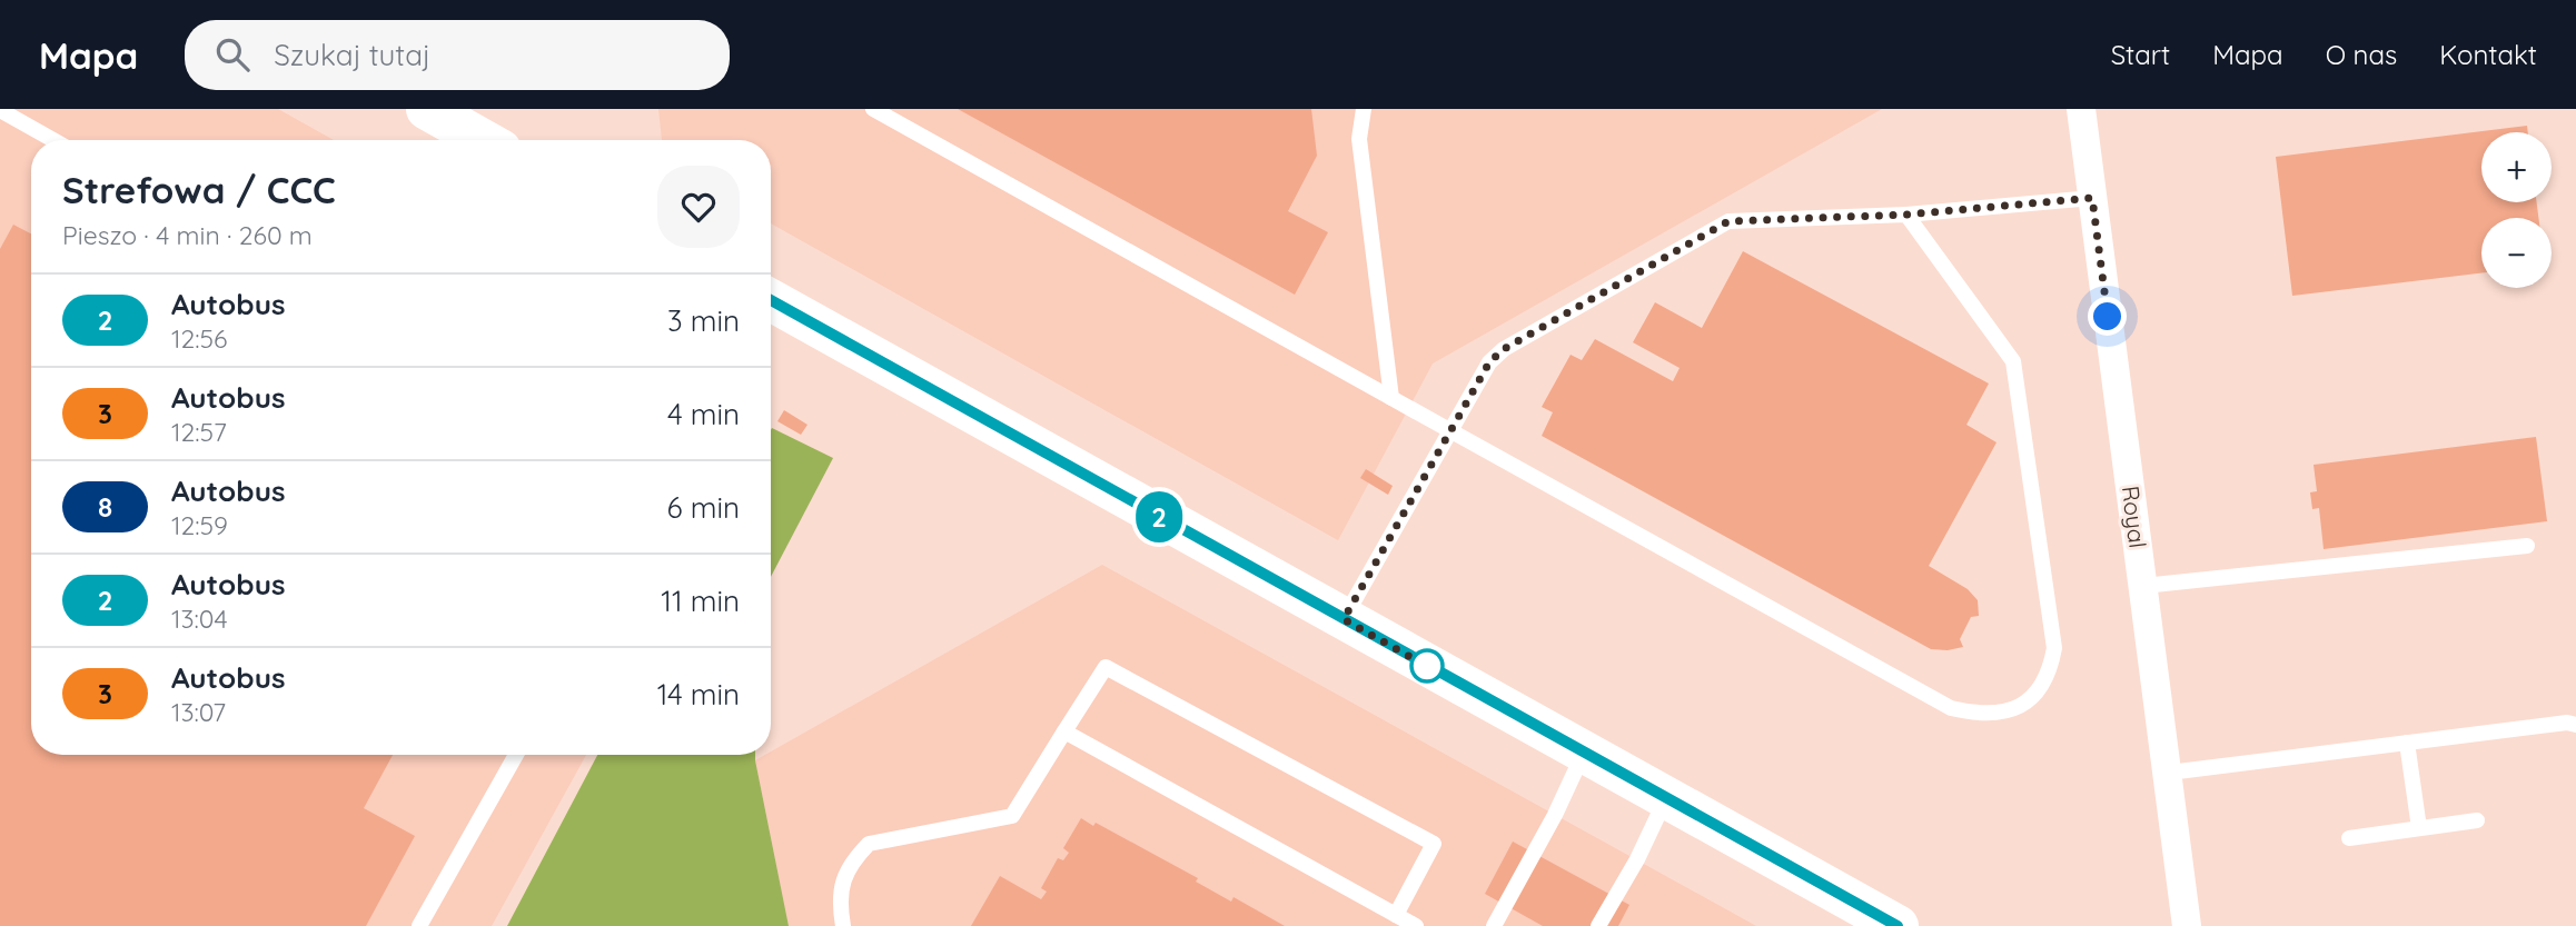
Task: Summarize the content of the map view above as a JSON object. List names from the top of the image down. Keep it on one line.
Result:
{"streets":{"street":["Royal"]},"lines":["bus line 2"],"page":{"header":"Mapa","search":"Szukaj tutaj","nav":["Start","Mapa","O nas","Kontakt"],"on_map":"2","map_buttons":["+","−"],"heading":["Strefowa / CCC","Pieszo · 4 min · 260 m"],"list":[{"mark":"2","name":"Autobus","note":"12:56","value":"3 min"},{"mark":"3","name":"Autobus","note":"12:57","value":"4 min"},{"mark":"8","name":"Autobus","note":"12:59","value":"6 min"},{"mark":"2","name":"Autobus","note":"13:04","value":"11 min"},{"mark":"3","name":"Autobus","note":"13:07","value":"14 min"}]}}
